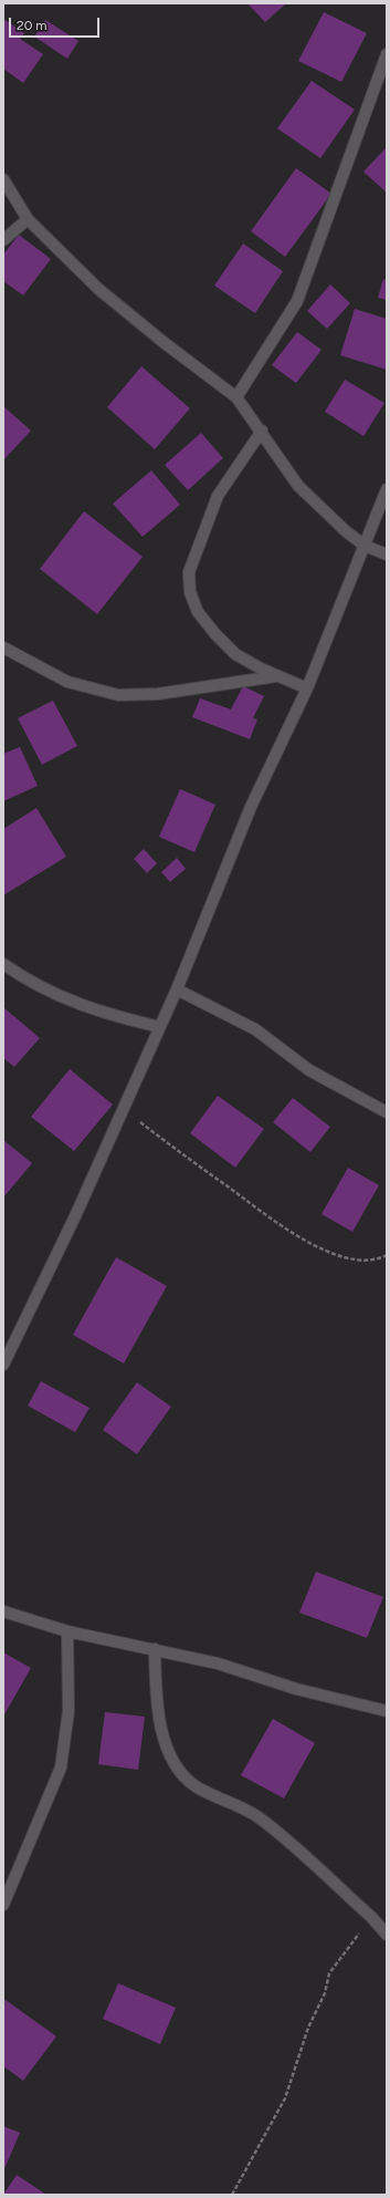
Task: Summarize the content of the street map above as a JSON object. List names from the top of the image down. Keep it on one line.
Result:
{"scale_bar":"20 m"}
